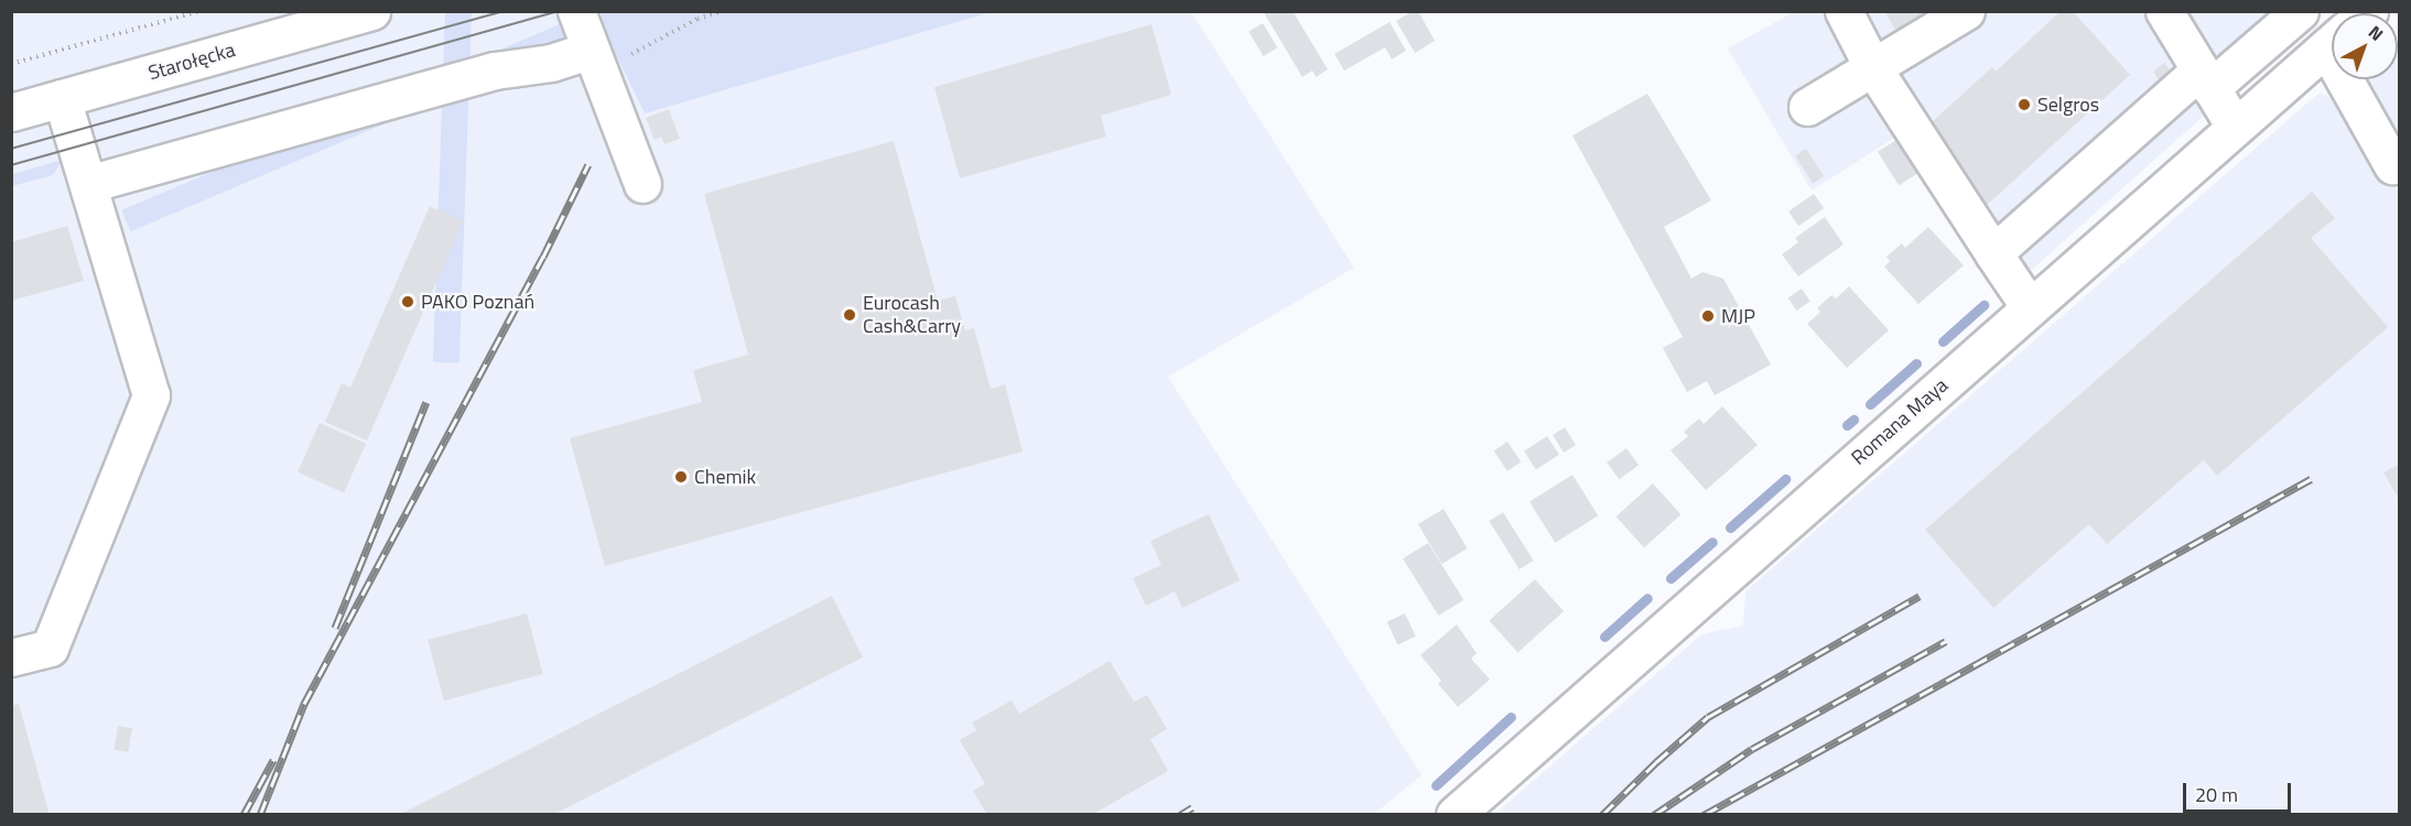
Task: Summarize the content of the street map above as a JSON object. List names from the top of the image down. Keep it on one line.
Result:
{"streets":{"street":["Starołęcka","Romana Maya"]},"places":["Selgros","PAKO Poznań","Eurocash Cash&Carry","MJP","Chemik"],"scale_bar":"20 m","north":"top right"}
